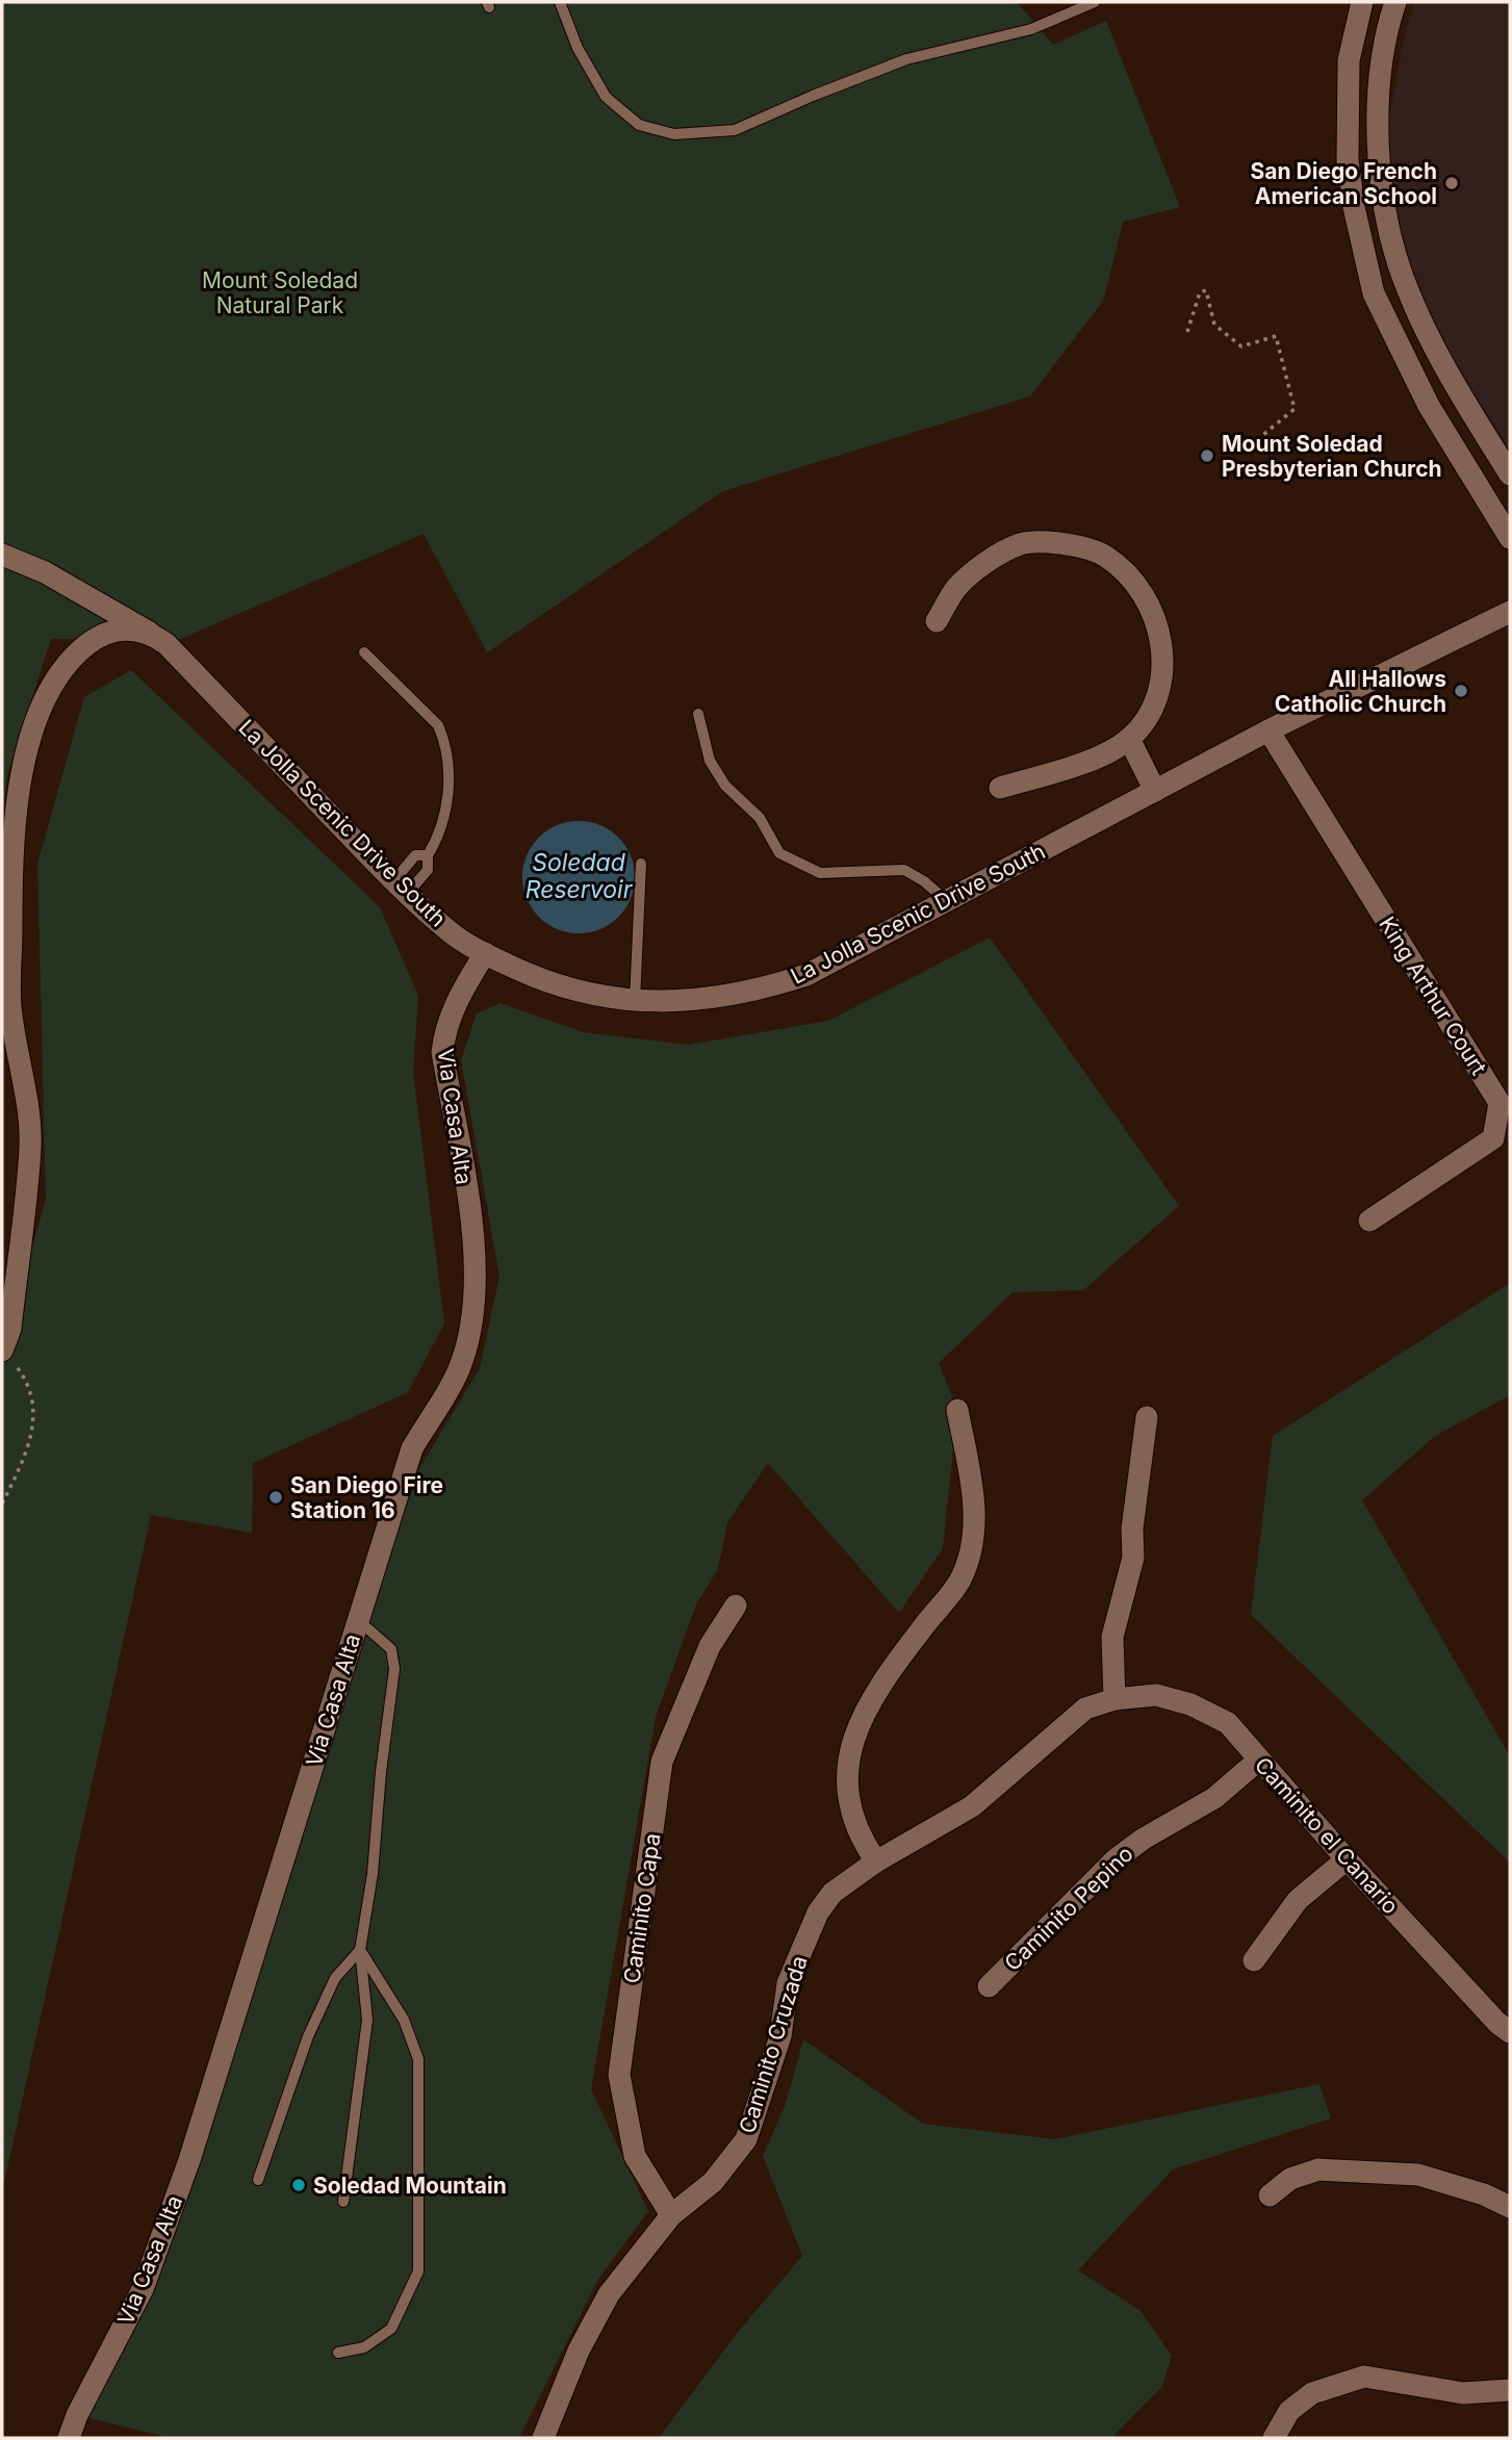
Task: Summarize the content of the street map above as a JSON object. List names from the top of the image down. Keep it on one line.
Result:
{"streets":{"street":["La Jolla Scenic Drive South","King Arthur Court","Via Casa Alta","Caminito el Canario","Caminito Capa","Caminito Pepino","Caminito Cruzada"]},"crossings":[["La Jolla Scenic Drive South","King Arthur Court"],["La Jolla Scenic Drive South","Via Casa Alta"],["Caminito el Canario","Caminito Pepino"],["Caminito el Canario","Caminito Cruzada"],["Caminito Capa","Caminito Cruzada"]],"water":["Soledad Reservoir"],"parks":["Mount Soledad Natural Park"],"places":["San Diego French American School","Mount Soledad Presbyterian Church","All Hallows Catholic Church","San Diego Fire Station 16","Soledad Mountain"]}
